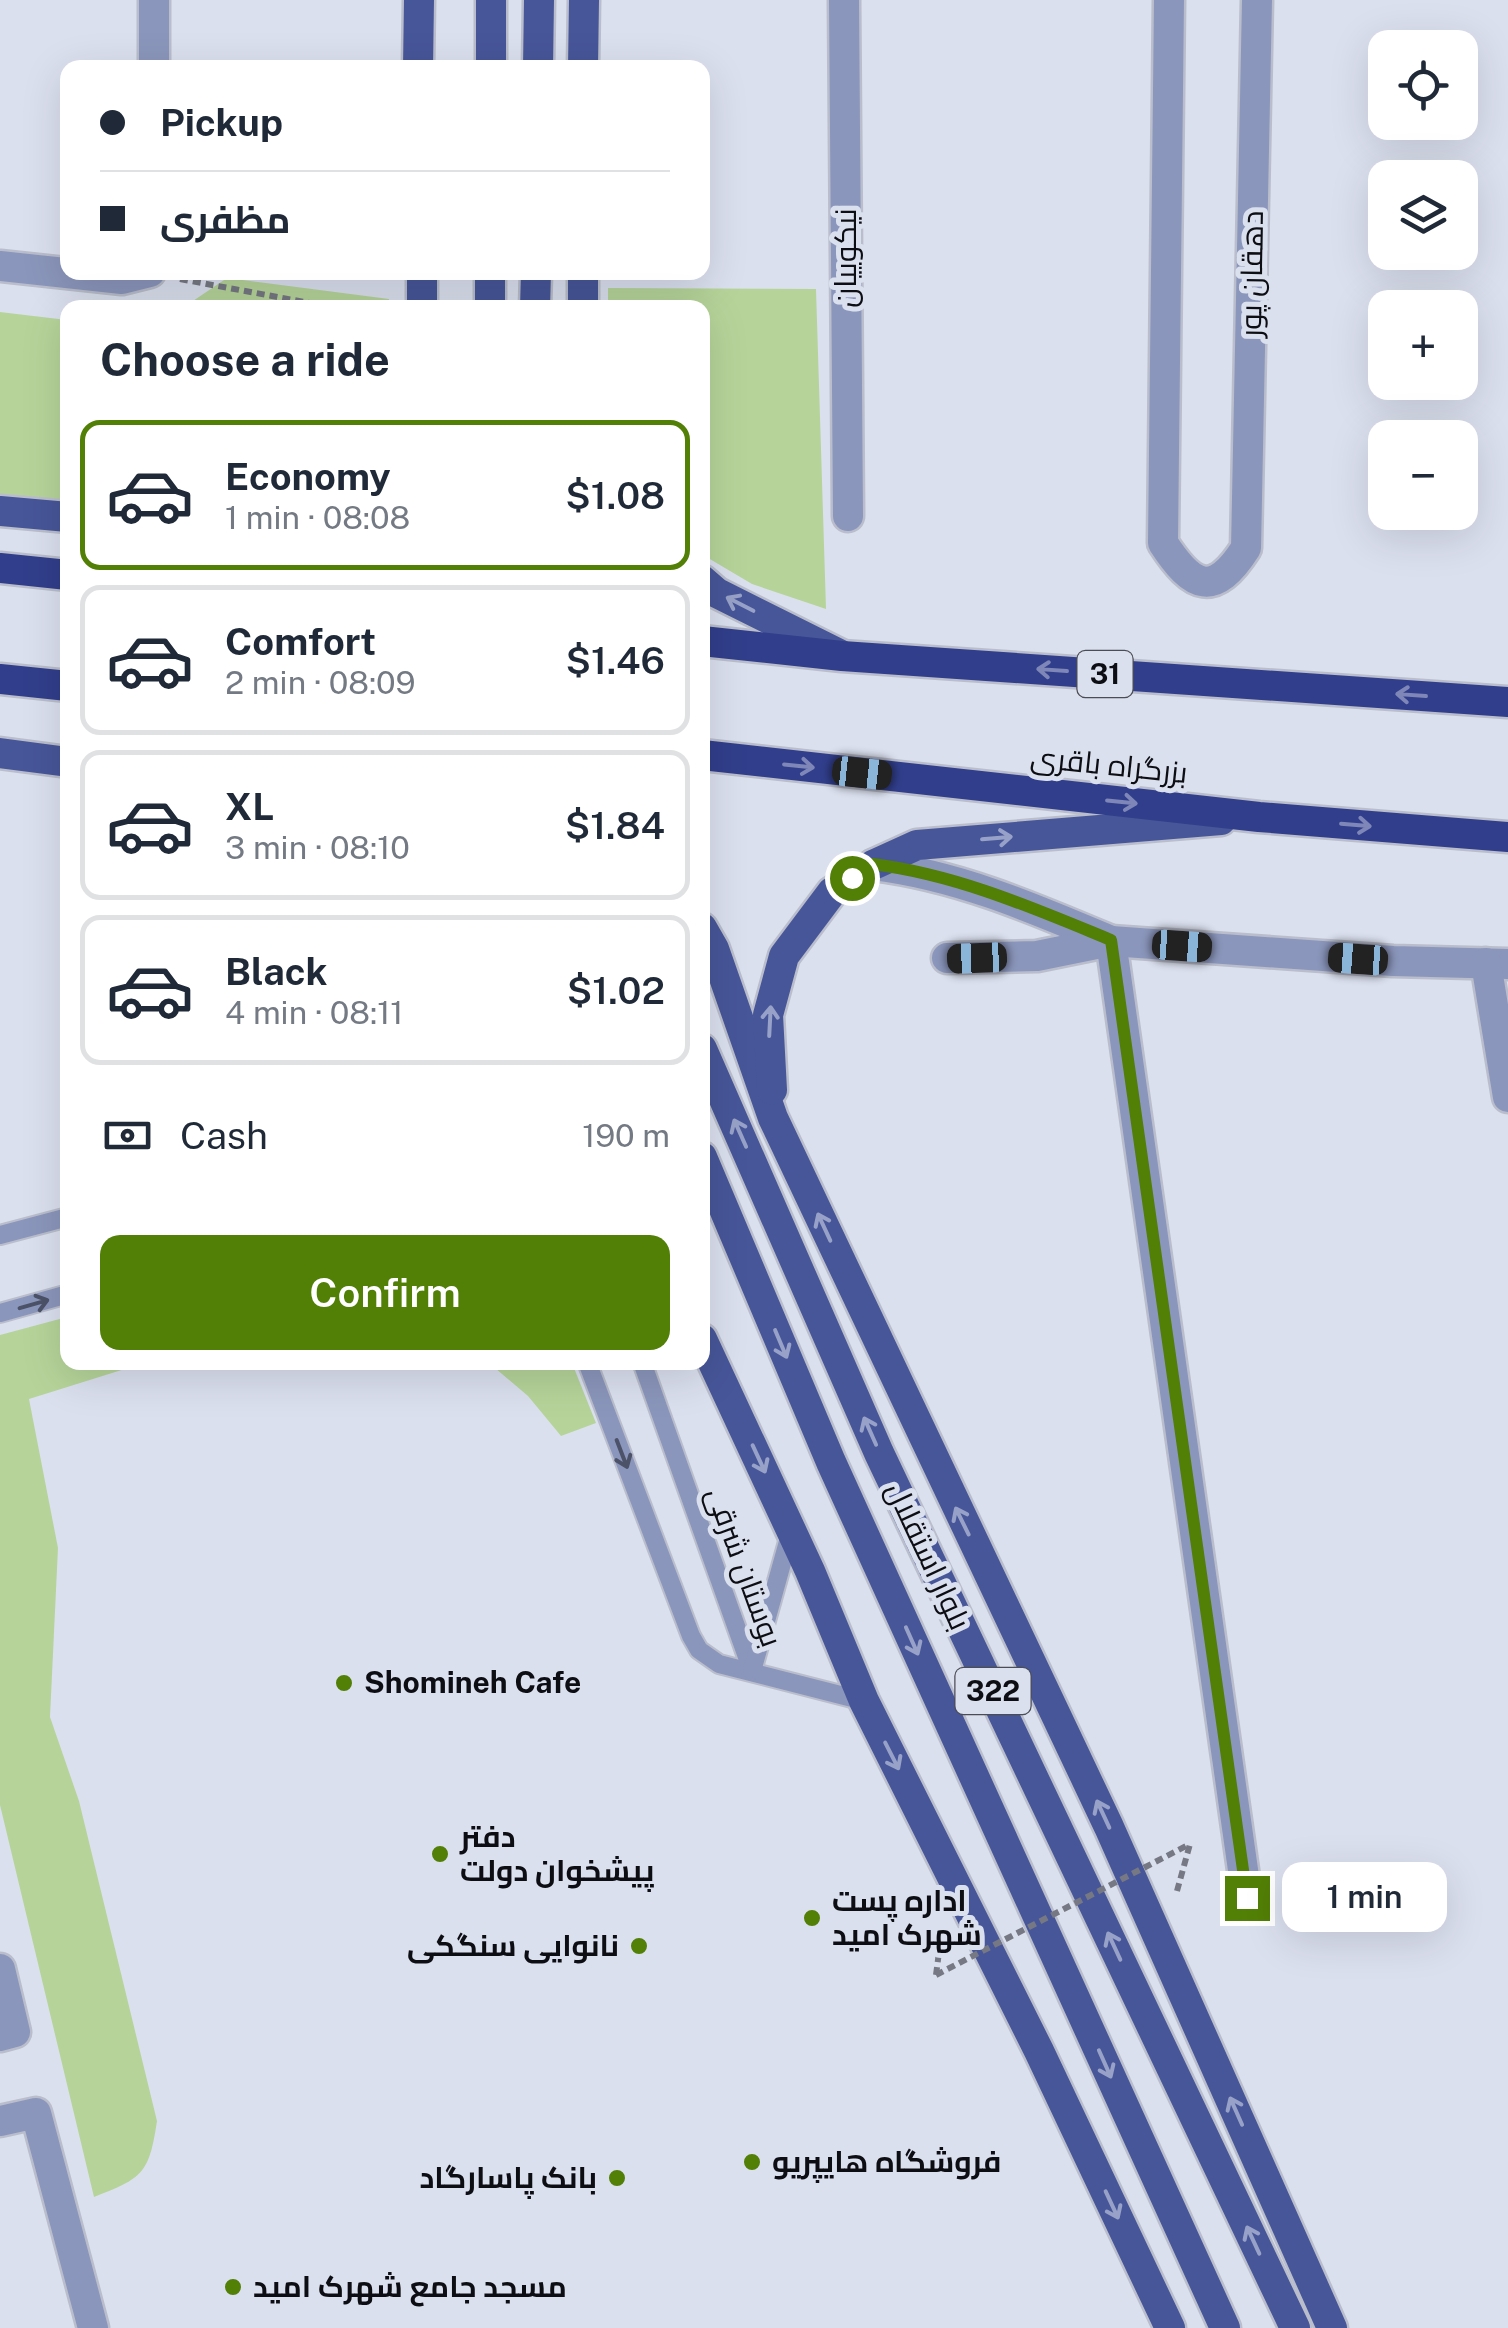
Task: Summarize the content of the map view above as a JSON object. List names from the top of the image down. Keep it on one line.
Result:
{"streets":{"highway":["31","بزرگراه باقری"],"main road":["بلوار استقلال","322"],"street":["نیکوییان","دهقان پور"],"lane":["بوستان شرقی"]},"places":["Shomineh Cafe","دفتر پیشخوان دولت","اداره پست شهرک امید","نانوایی سنگکی","فروشگاه هایپریو","بانک پاسارگاد","مسجد جامع شهرک امید"],"page":{"map_buttons":["+","−"],"banner":["Pickup","مظفری"],"heading":"Choose a ride","list":[{"name":"Economy","note":"1 min · 08:08","value":"$1.08"},{"name":"Comfort","note":"2 min · 08:09","value":"$1.46"},{"name":"XL","note":"3 min · 08:10","value":"$1.84"},{"name":"Black","note":"4 min · 08:11","value":"$1.02"}],"pay":["Cash","190 m"],"buttons":"Confirm","bubble":"1 min"}}
